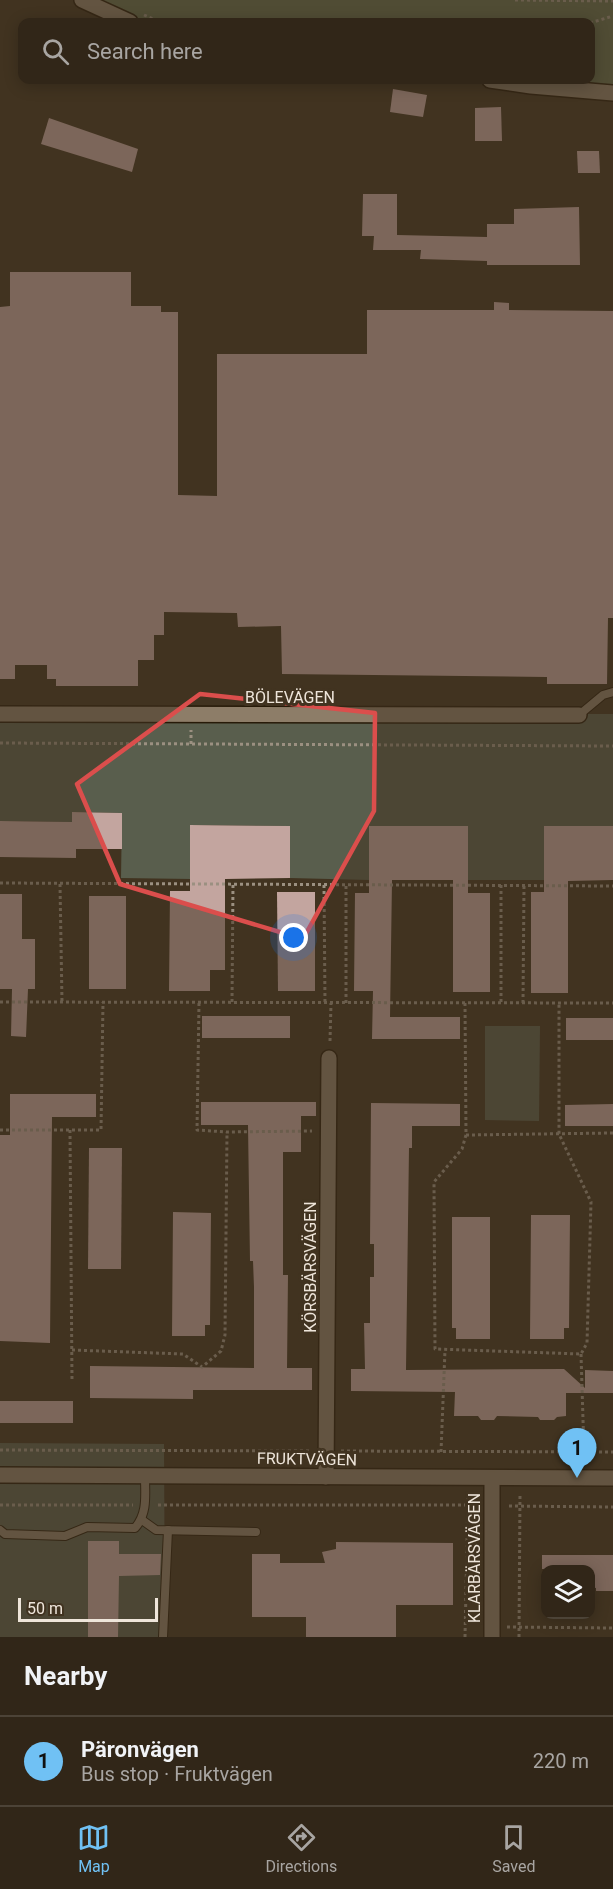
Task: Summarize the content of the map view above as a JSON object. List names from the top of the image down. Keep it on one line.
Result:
{"streets":{"street":["BÖLEVÄGEN","KÖRSBÄRSVÄGEN","FRUKTVÄGEN","KLARBÄRSVÄGEN"]},"crossings":[["KÖRSBÄRSVÄGEN","FRUKTVÄGEN"],["FRUKTVÄGEN","KLARBÄRSVÄGEN"]],"scale_bar":"50 m","page":{"search":"Search here","pins":"1","scale":"50 m","heading":"Nearby","list":[{"mark":"1","name":"Päronvägen","note":"Bus stop · Fruktvägen","value":"220 m"}],"nav":["Map","Directions","Saved"]}}
